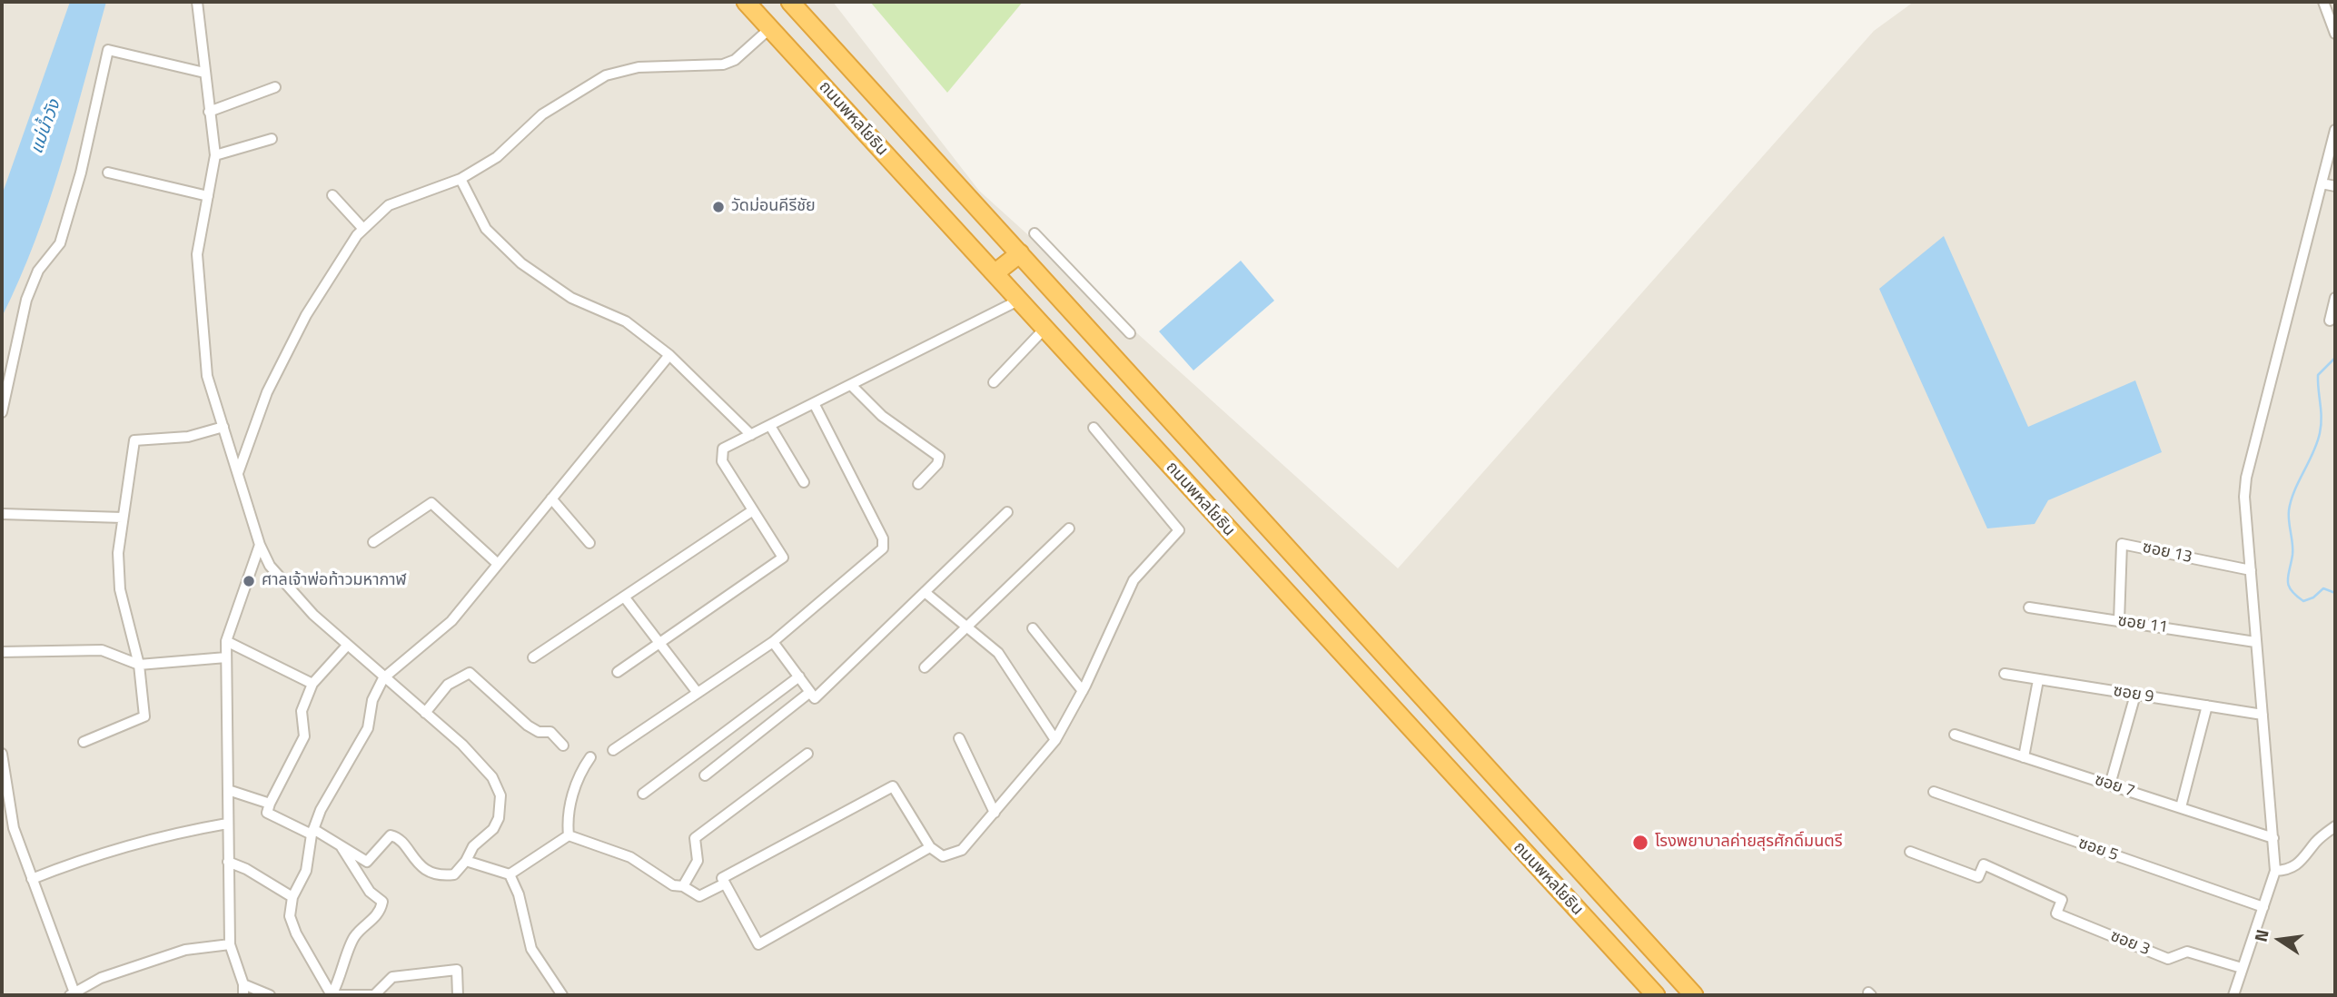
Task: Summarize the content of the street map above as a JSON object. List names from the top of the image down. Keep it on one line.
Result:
{"streets":{"highway":["ถนนพหลโยธิน"],"street":["ซอย 13","ซอย 11","ซอย 9","ซอย 7","ซอย 5","ซอย 3"]},"crossings":[["ซอย 13","ซอย 11"]],"water":["แม่น้ำวัง"],"places":["วัดม่อนคีรีชัย","ศาลเจ้าพ่อท้าวมหากาฬ","โรงพยาบาลค่ายสุรศักดิ์มนตรี"],"north":"left"}
